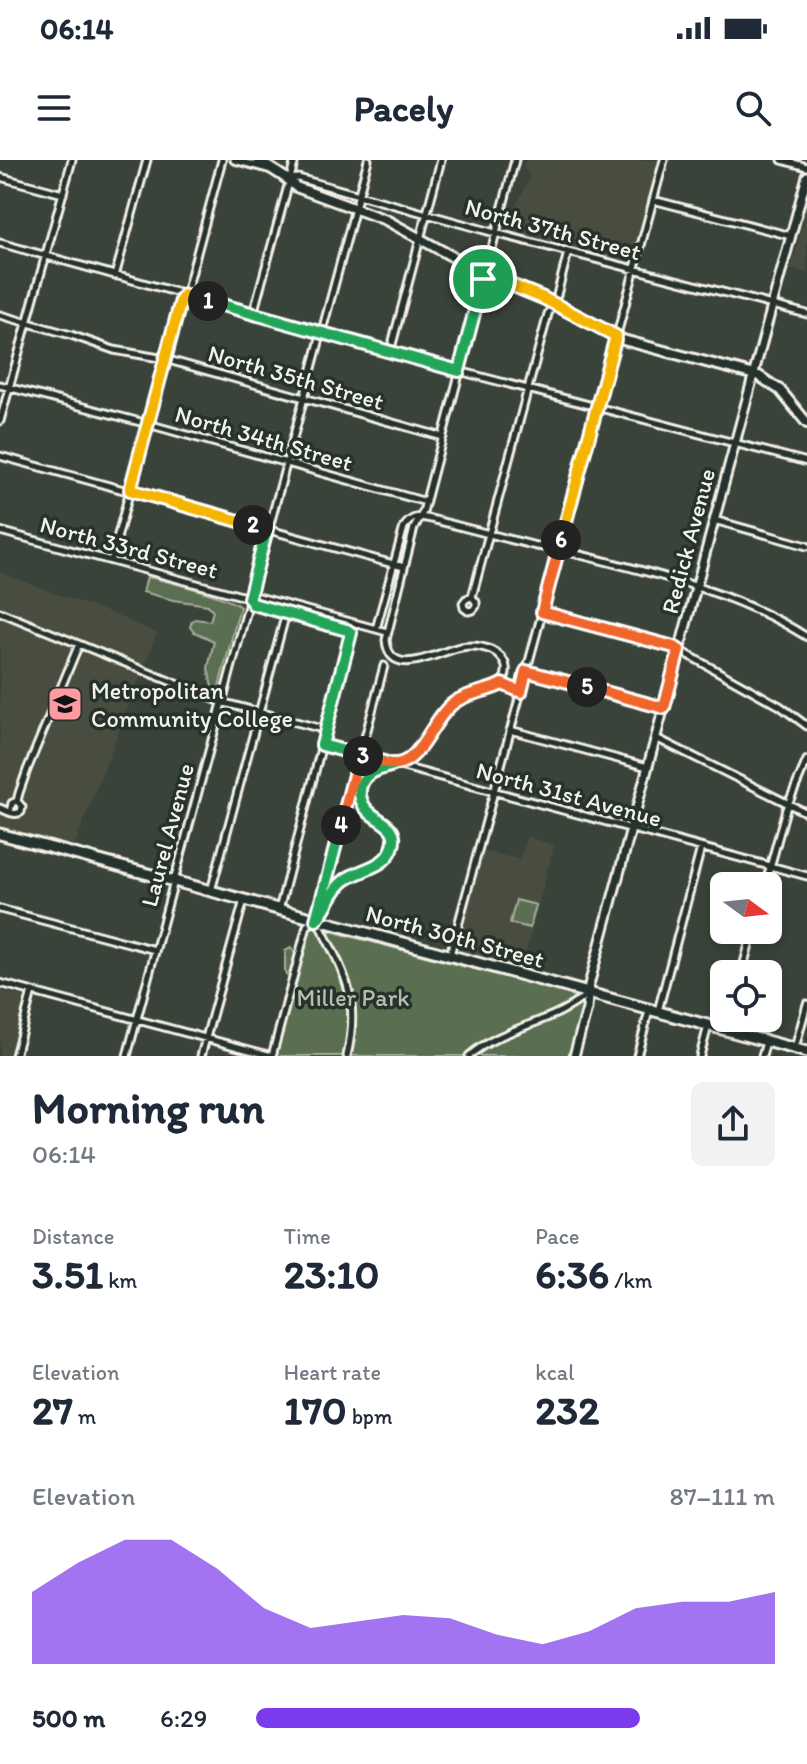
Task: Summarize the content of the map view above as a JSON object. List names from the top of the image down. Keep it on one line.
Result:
{"streets":{"highway":["North 30th Street"],"street":["North 37th Street","North 35th Street","North 34th Street","Redick Avenue","North 33rd Street","North 31st Avenue","Laurel Avenue"]},"crossings":[["North 37th Street","Redick Avenue"],["North 37th Street","Laurel Avenue"],["North 35th Street","Laurel Avenue"],["North 34th Street","Laurel Avenue"],["Redick Avenue","North 31st Avenue"],["Redick Avenue","North 30th Street"],["North 33rd Street","Laurel Avenue"],["Laurel Avenue","North 30th Street"]],"parks":["Miller Park"],"places":{"school or university":["Metropolitan Community College"]},"north":"right","page":{"status":"06:14","header":"Pacely","pins":["1","2","6","5","3","4"],"heading":["Morning run","06:14"],"stats":[["Distance","3.51 km"],["Time","23:10"],["Pace","6:36 /km"],["Elevation","27 m"],["Heart rate","170 bpm"],["kcal","232"]],"chart":["Elevation","87–111 m"],"list":[{"name":"500 m","note":"6:29"}]}}
